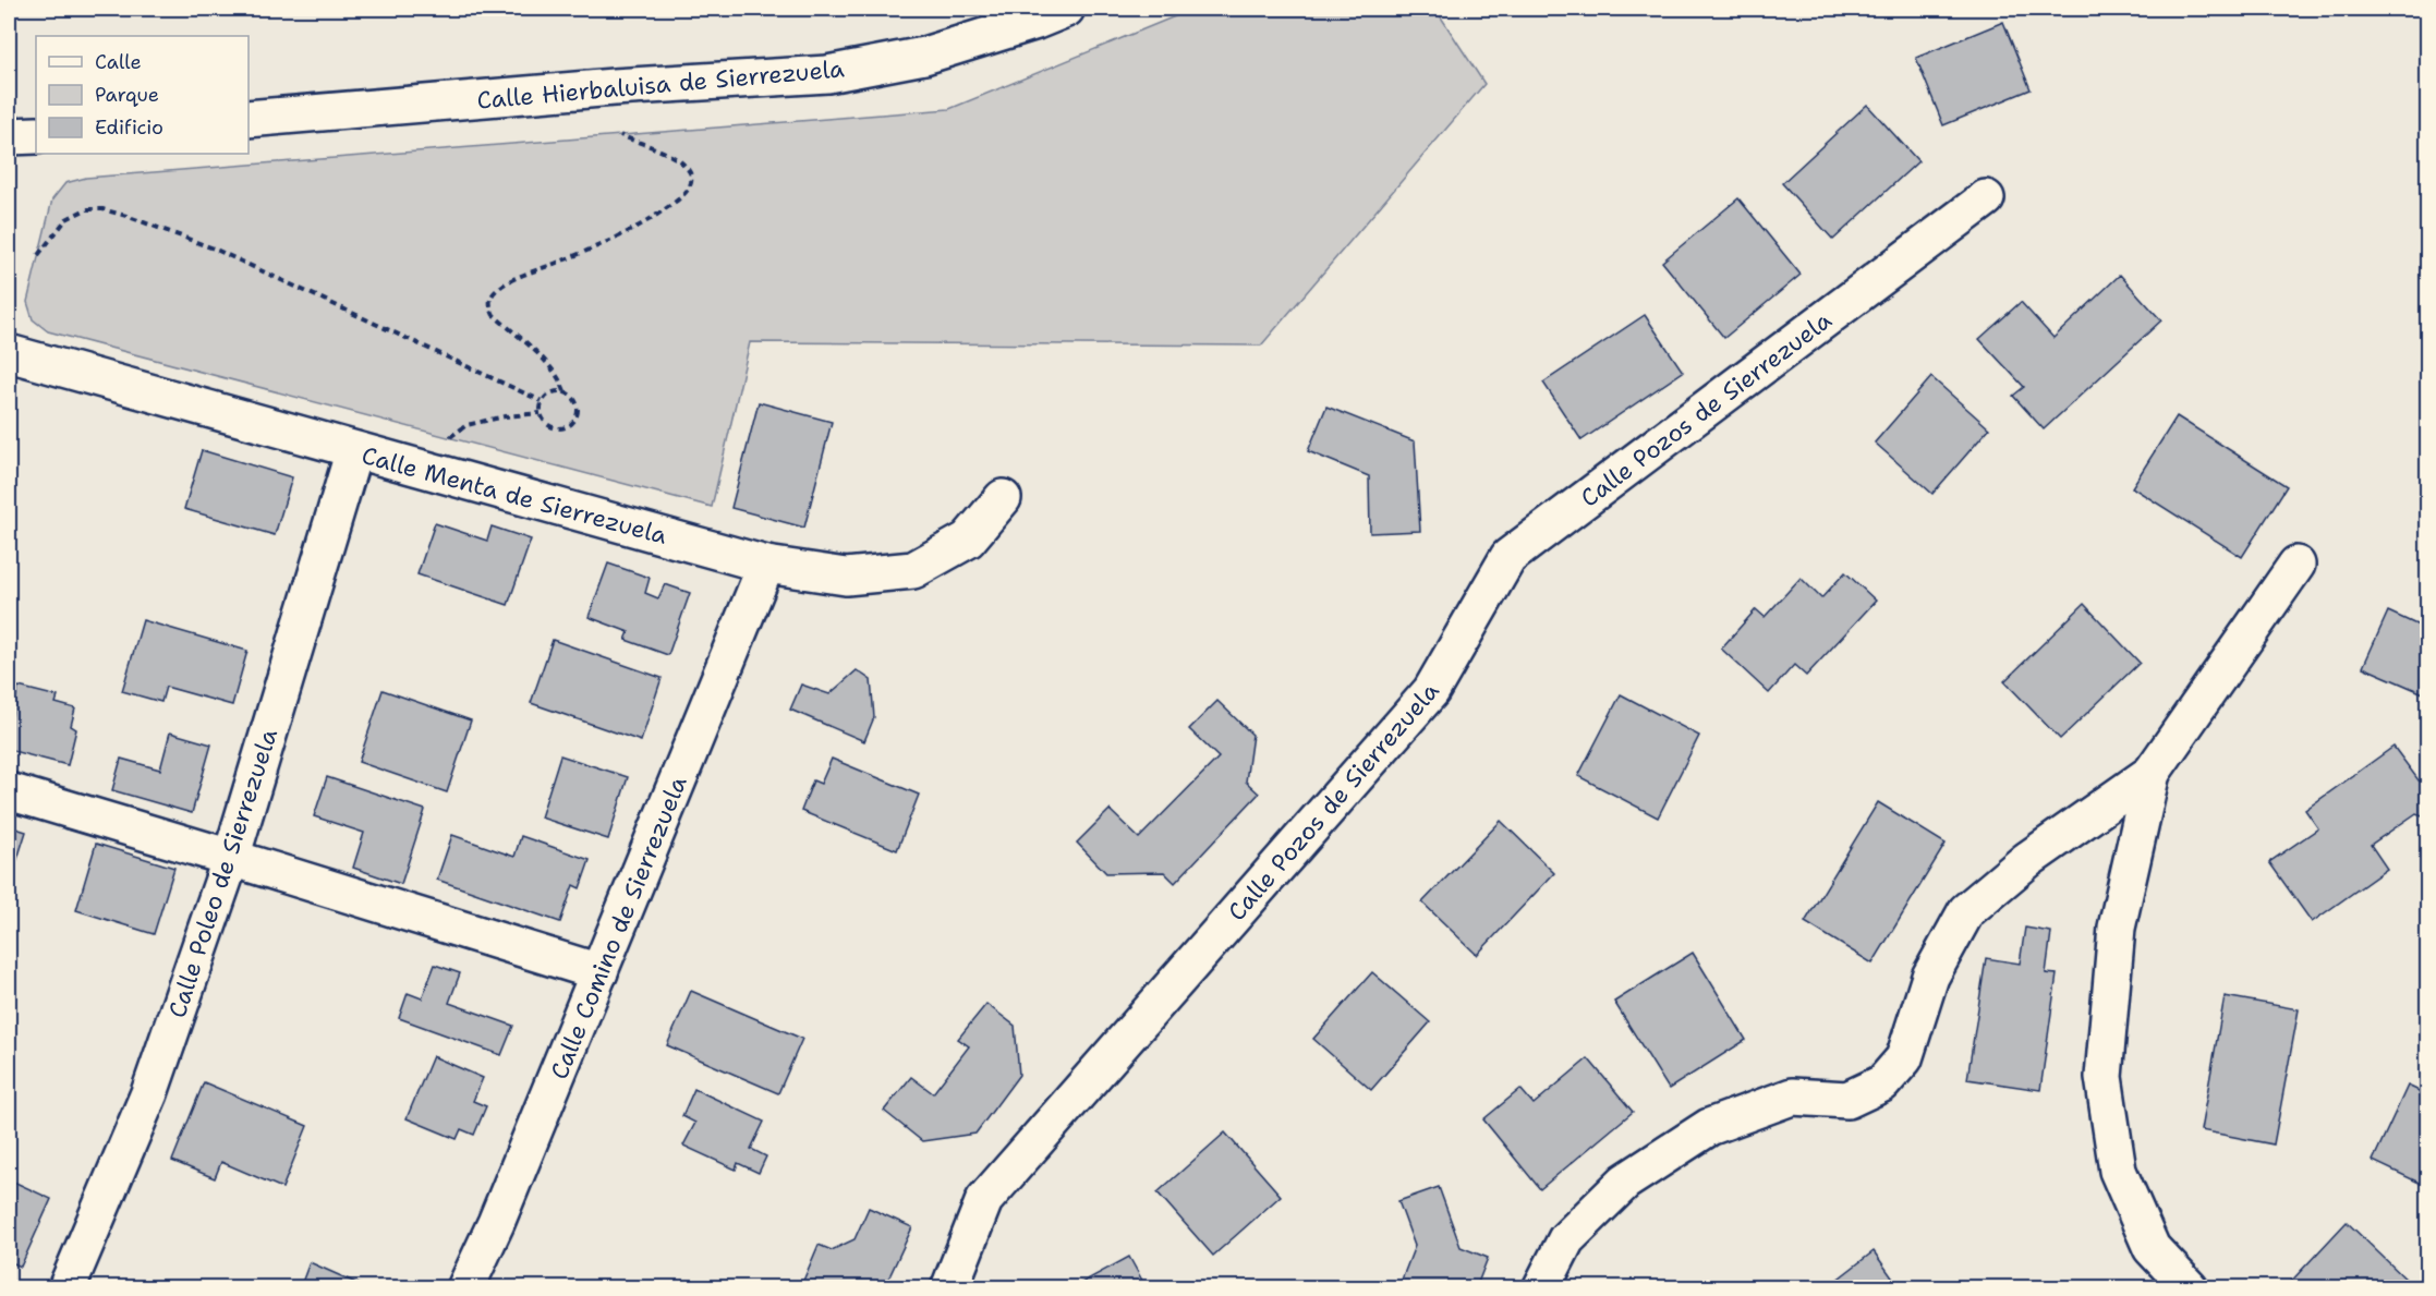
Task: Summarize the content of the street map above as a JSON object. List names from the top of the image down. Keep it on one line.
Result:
{"streets":{"street":["Calle Hierbaluisa de Sierrezuela","Calle Pozos de Sierrezuela","Calle Menta de Sierrezuela","Calle Poleo de Sierrezuela","Calle Comino de Sierrezuela"]},"crossings":[["Calle Menta de Sierrezuela","Calle Poleo de Sierrezuela"],["Calle Menta de Sierrezuela","Calle Comino de Sierrezuela"]],"legend":["Calle","Parque","Edificio"]}
